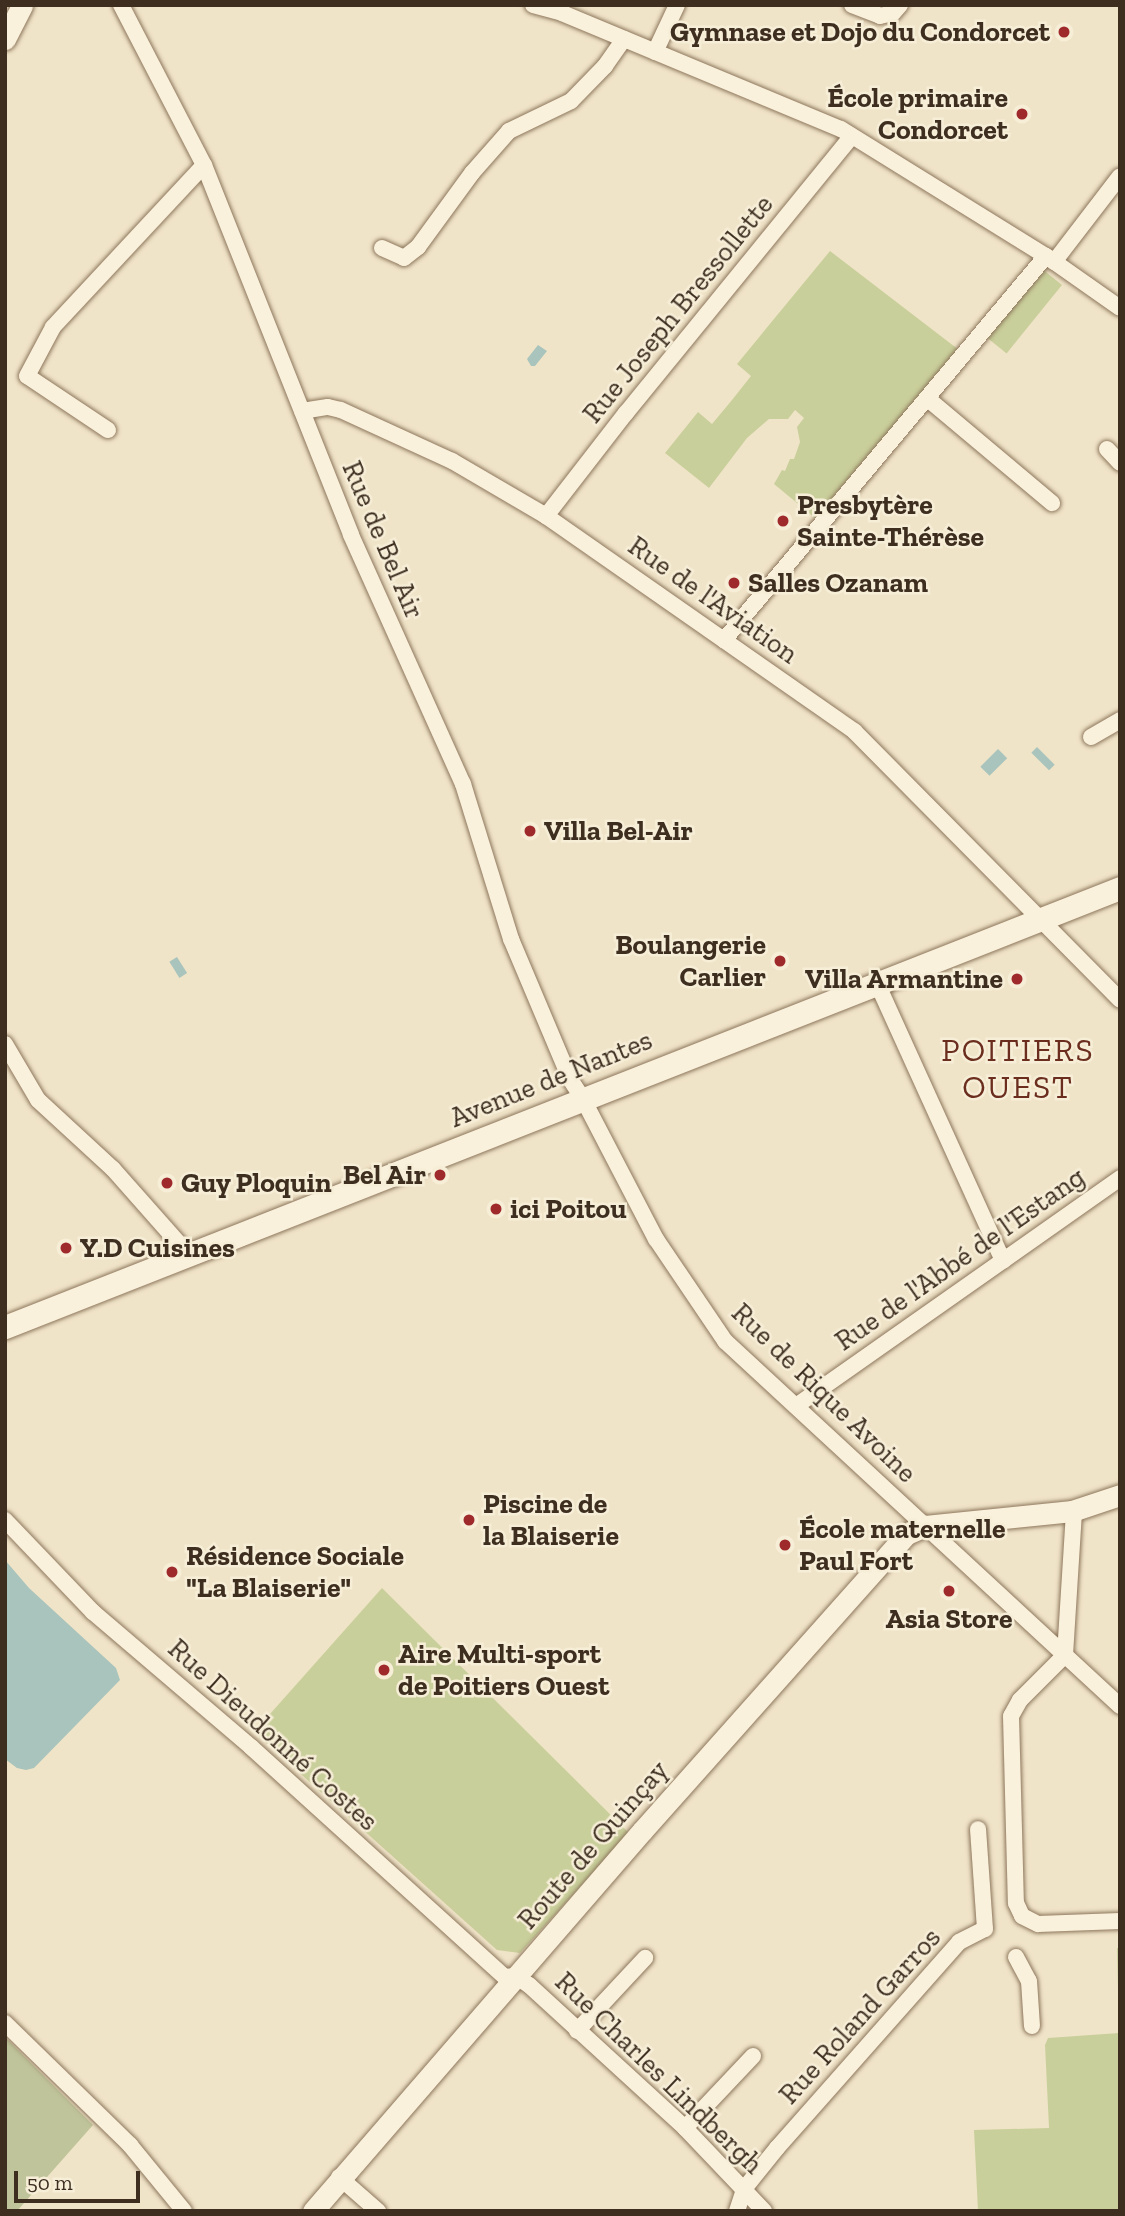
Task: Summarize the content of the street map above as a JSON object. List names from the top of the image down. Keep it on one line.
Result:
{"streets":{"main road":["Avenue de Nantes"],"street":["Rue Joseph Bressollette","Rue de Bel Air","Rue de l'Aviation","Rue de l'Abbé de l'Estang","Rue de Rique Avoine","Rue Dieudonné Costes","Route de Quinçay","Rue Roland Garros","Rue Charles Lindbergh"]},"crossings":[["Rue Joseph Bressollette","Rue de l'Aviation"],["Rue de Bel Air","Rue de l'Aviation"],["Rue de Bel Air","Avenue de Nantes"],["Rue de Bel Air","Rue de Rique Avoine"],["Rue de l'Aviation","Avenue de Nantes"],["Avenue de Nantes","Rue de Rique Avoine"],["Rue de l'Abbé de l'Estang","Rue de Rique Avoine"],["Rue de Rique Avoine","Route de Quinçay"],["Rue Dieudonné Costes","Route de Quinçay"],["Rue Dieudonné Costes","Rue Charles Lindbergh"],["Route de Quinçay","Rue Charles Lindbergh"],["Rue Roland Garros","Rue Charles Lindbergh"]],"districts":["POITIERS OUEST"],"places":["Gymnase et Dojo du Condorcet","École primaire Condorcet","Presbytère Sainte-Thérèse","Salles Ozanam","Villa Bel-Air","Boulangerie Carlier","Villa Armantine","Bel Air","Guy Ploquin","ici Poitou","Y.D Cuisines","Piscine de la Blaiserie","École maternelle Paul Fort","Résidence Sociale \"La Blaiserie\"","Asia Store","Aire Multi-sport de Poitiers Ouest"],"scale_bar":"50 m"}
